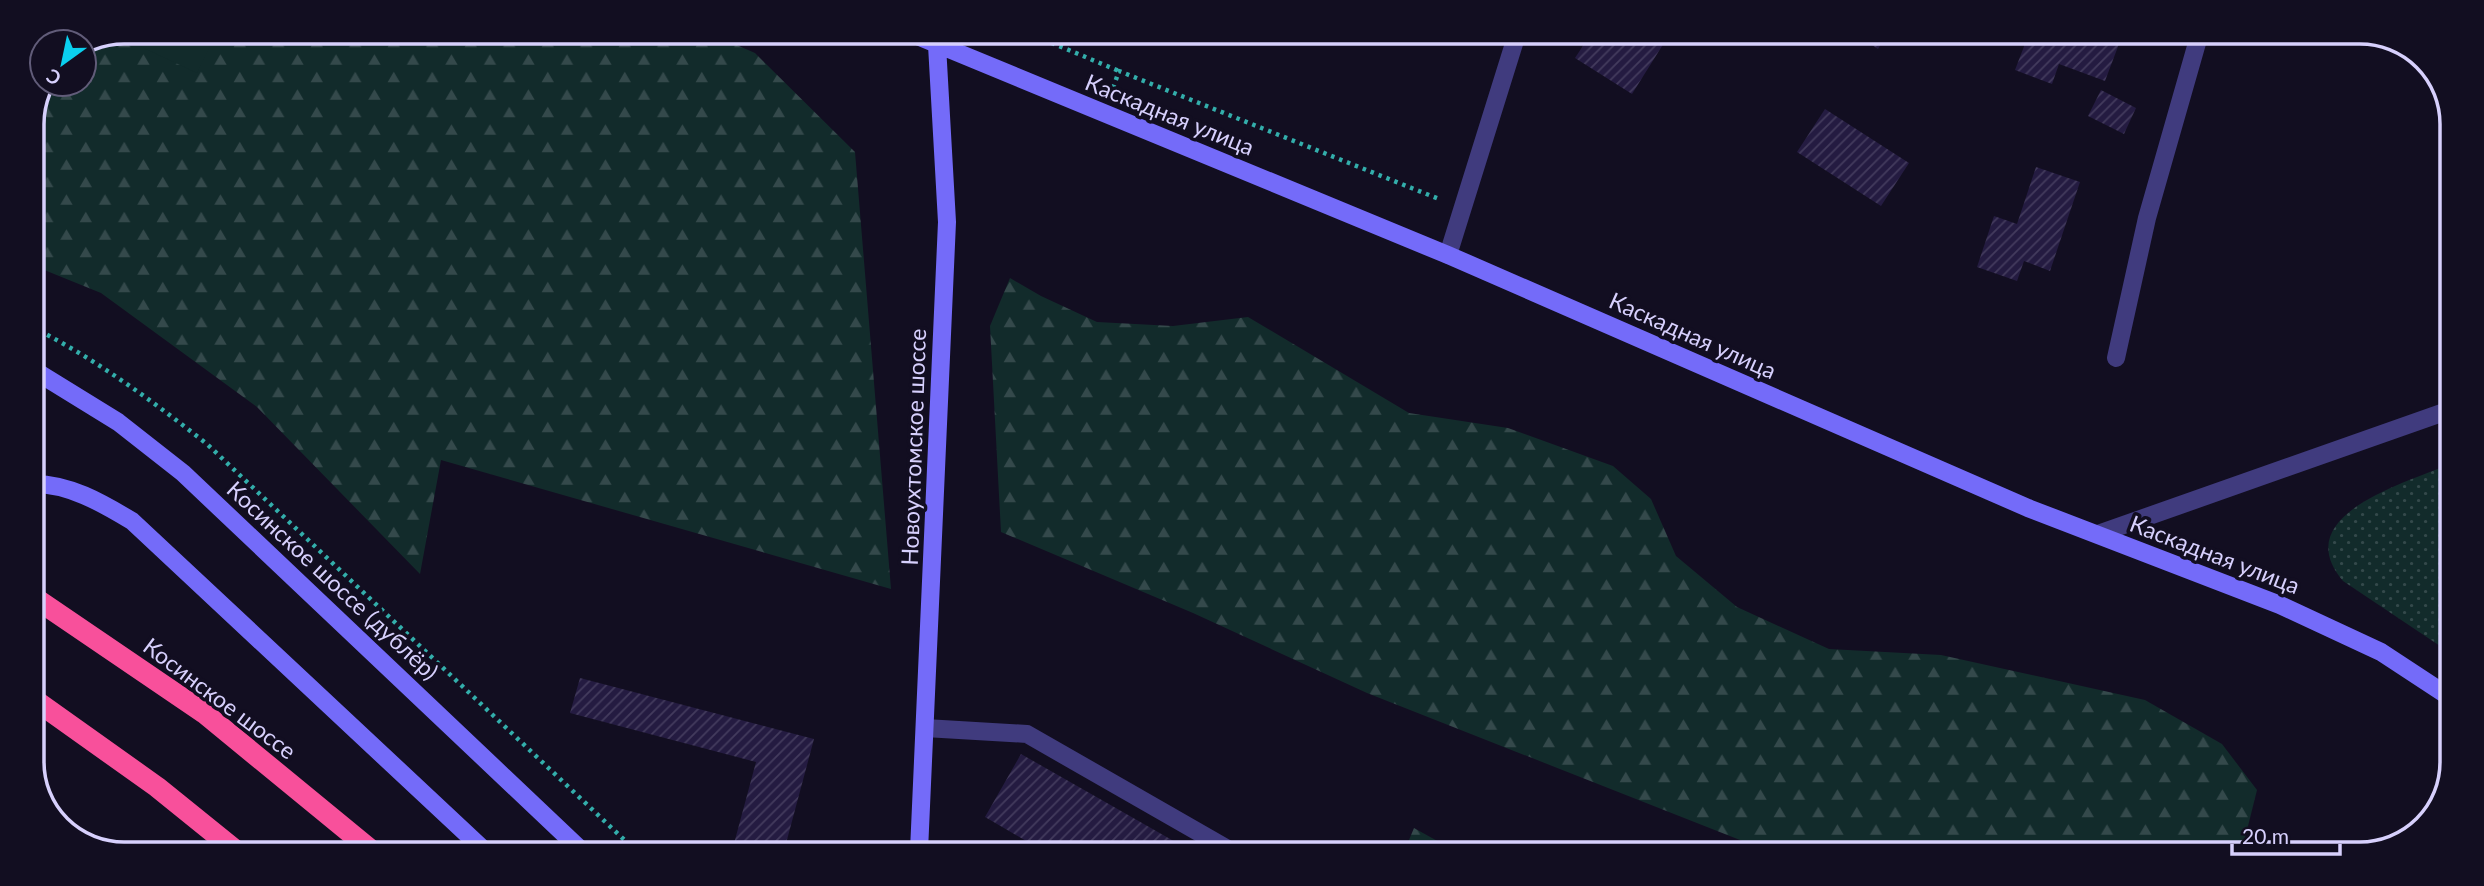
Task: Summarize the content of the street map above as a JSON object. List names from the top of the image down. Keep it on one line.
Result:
{"streets":{"highway":["Косинское шоссе"],"street":["Каскадная улица","Новоухтомское шоссе","Косинское шоссе (дублёр)"]},"crossings":[["Каскадная улица","Новоухтомское шоссе"]],"scale_bar":"20 m","north":"bottom left"}
